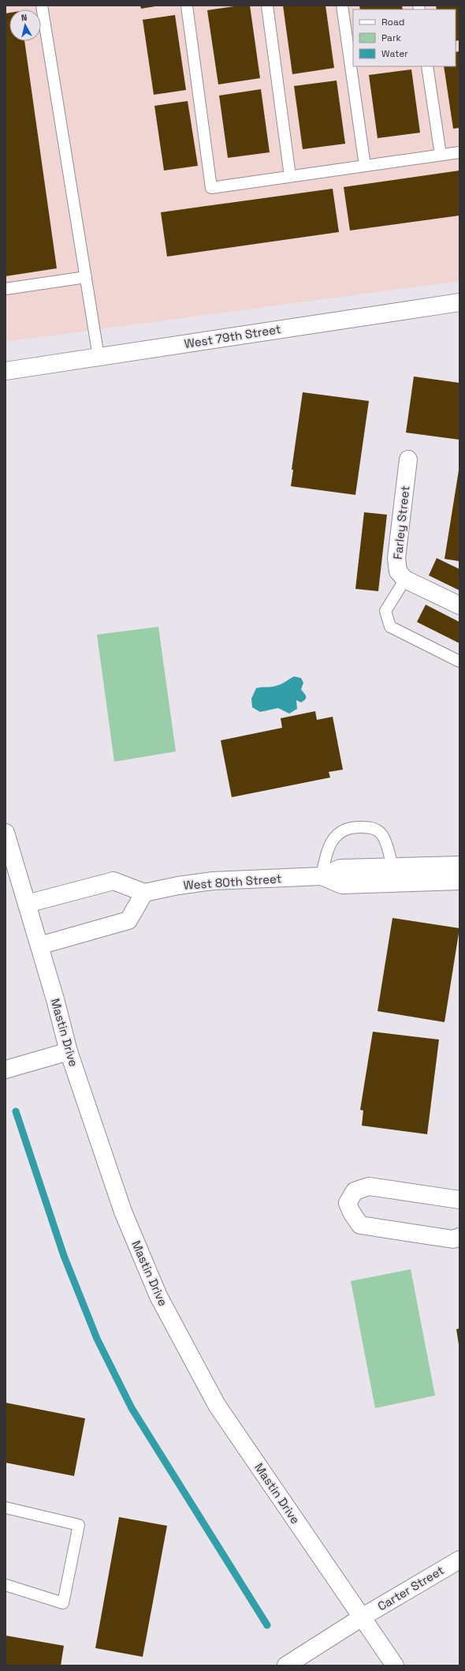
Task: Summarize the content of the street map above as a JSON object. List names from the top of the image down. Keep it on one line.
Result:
{"streets":{"street":["West 79th Street","Farley Street","West 80th Street","Mastin Drive","Carter Street"]},"crossings":[["Mastin Drive","Carter Street"]],"legend":["Road","Park","Water"],"north":"top"}
